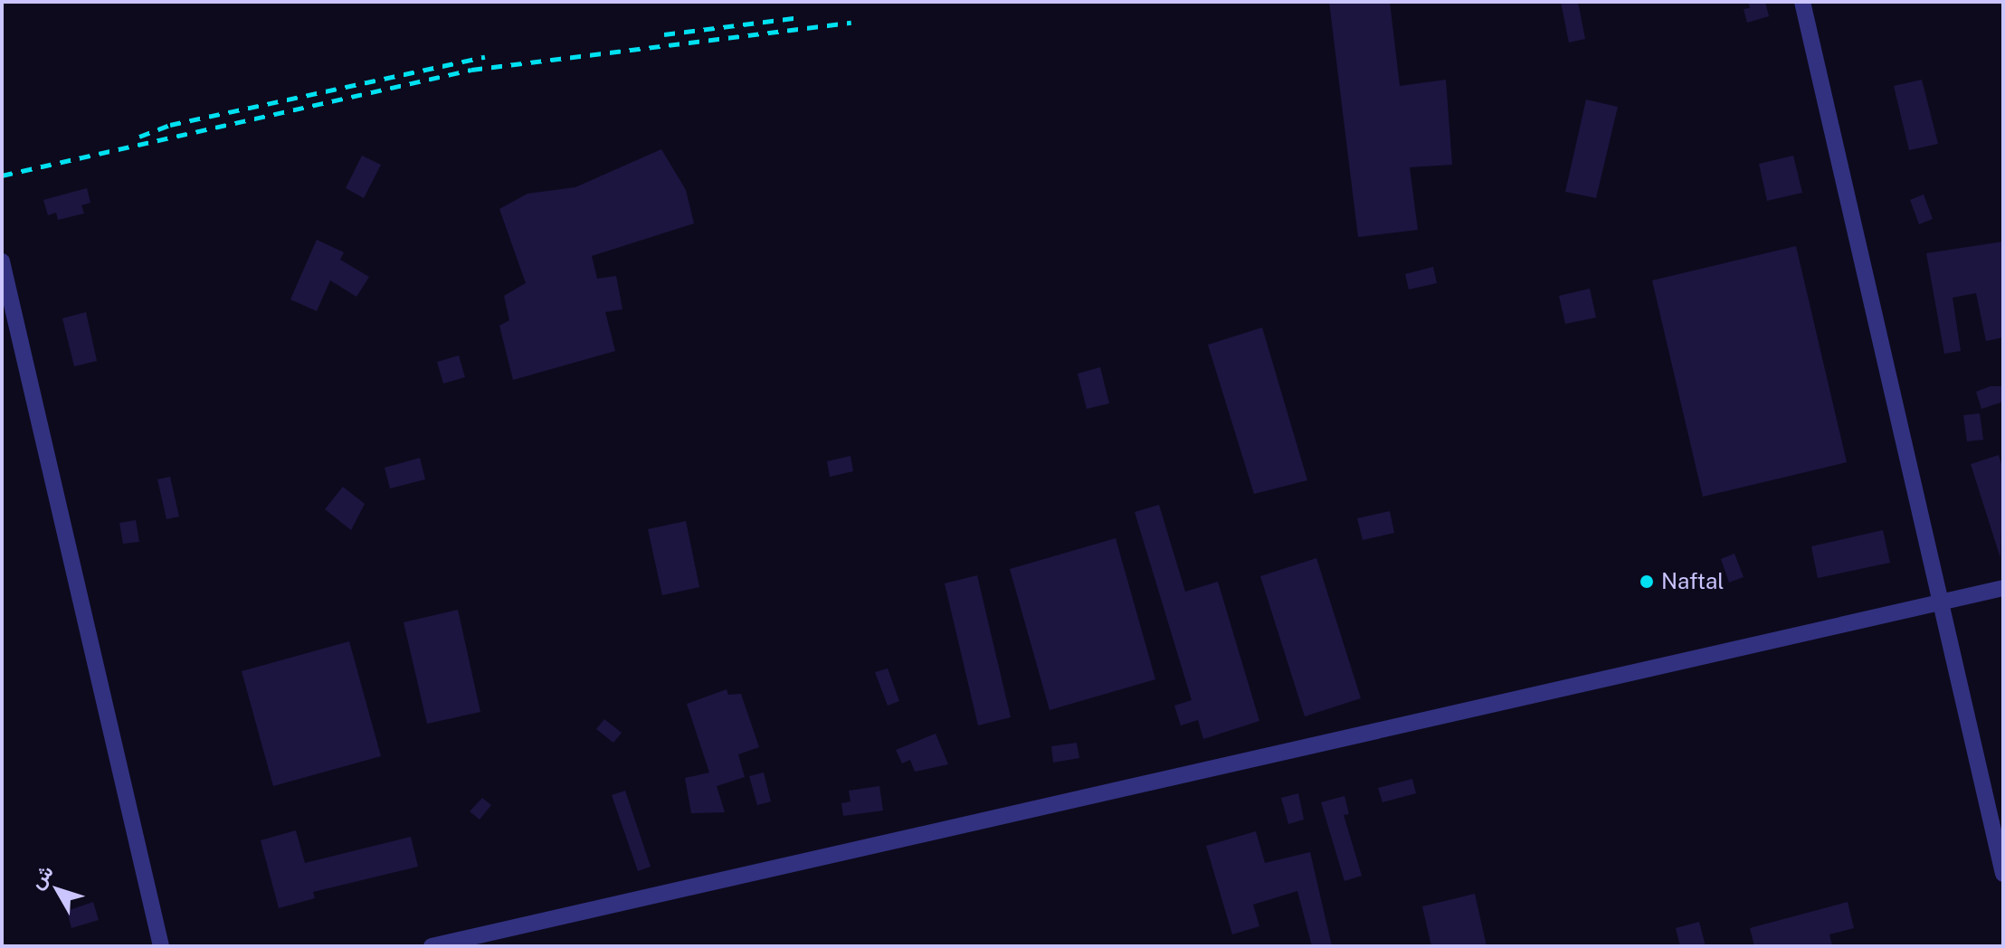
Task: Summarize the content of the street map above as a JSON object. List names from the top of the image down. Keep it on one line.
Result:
{"places":["Naftal"],"north":"top left"}
